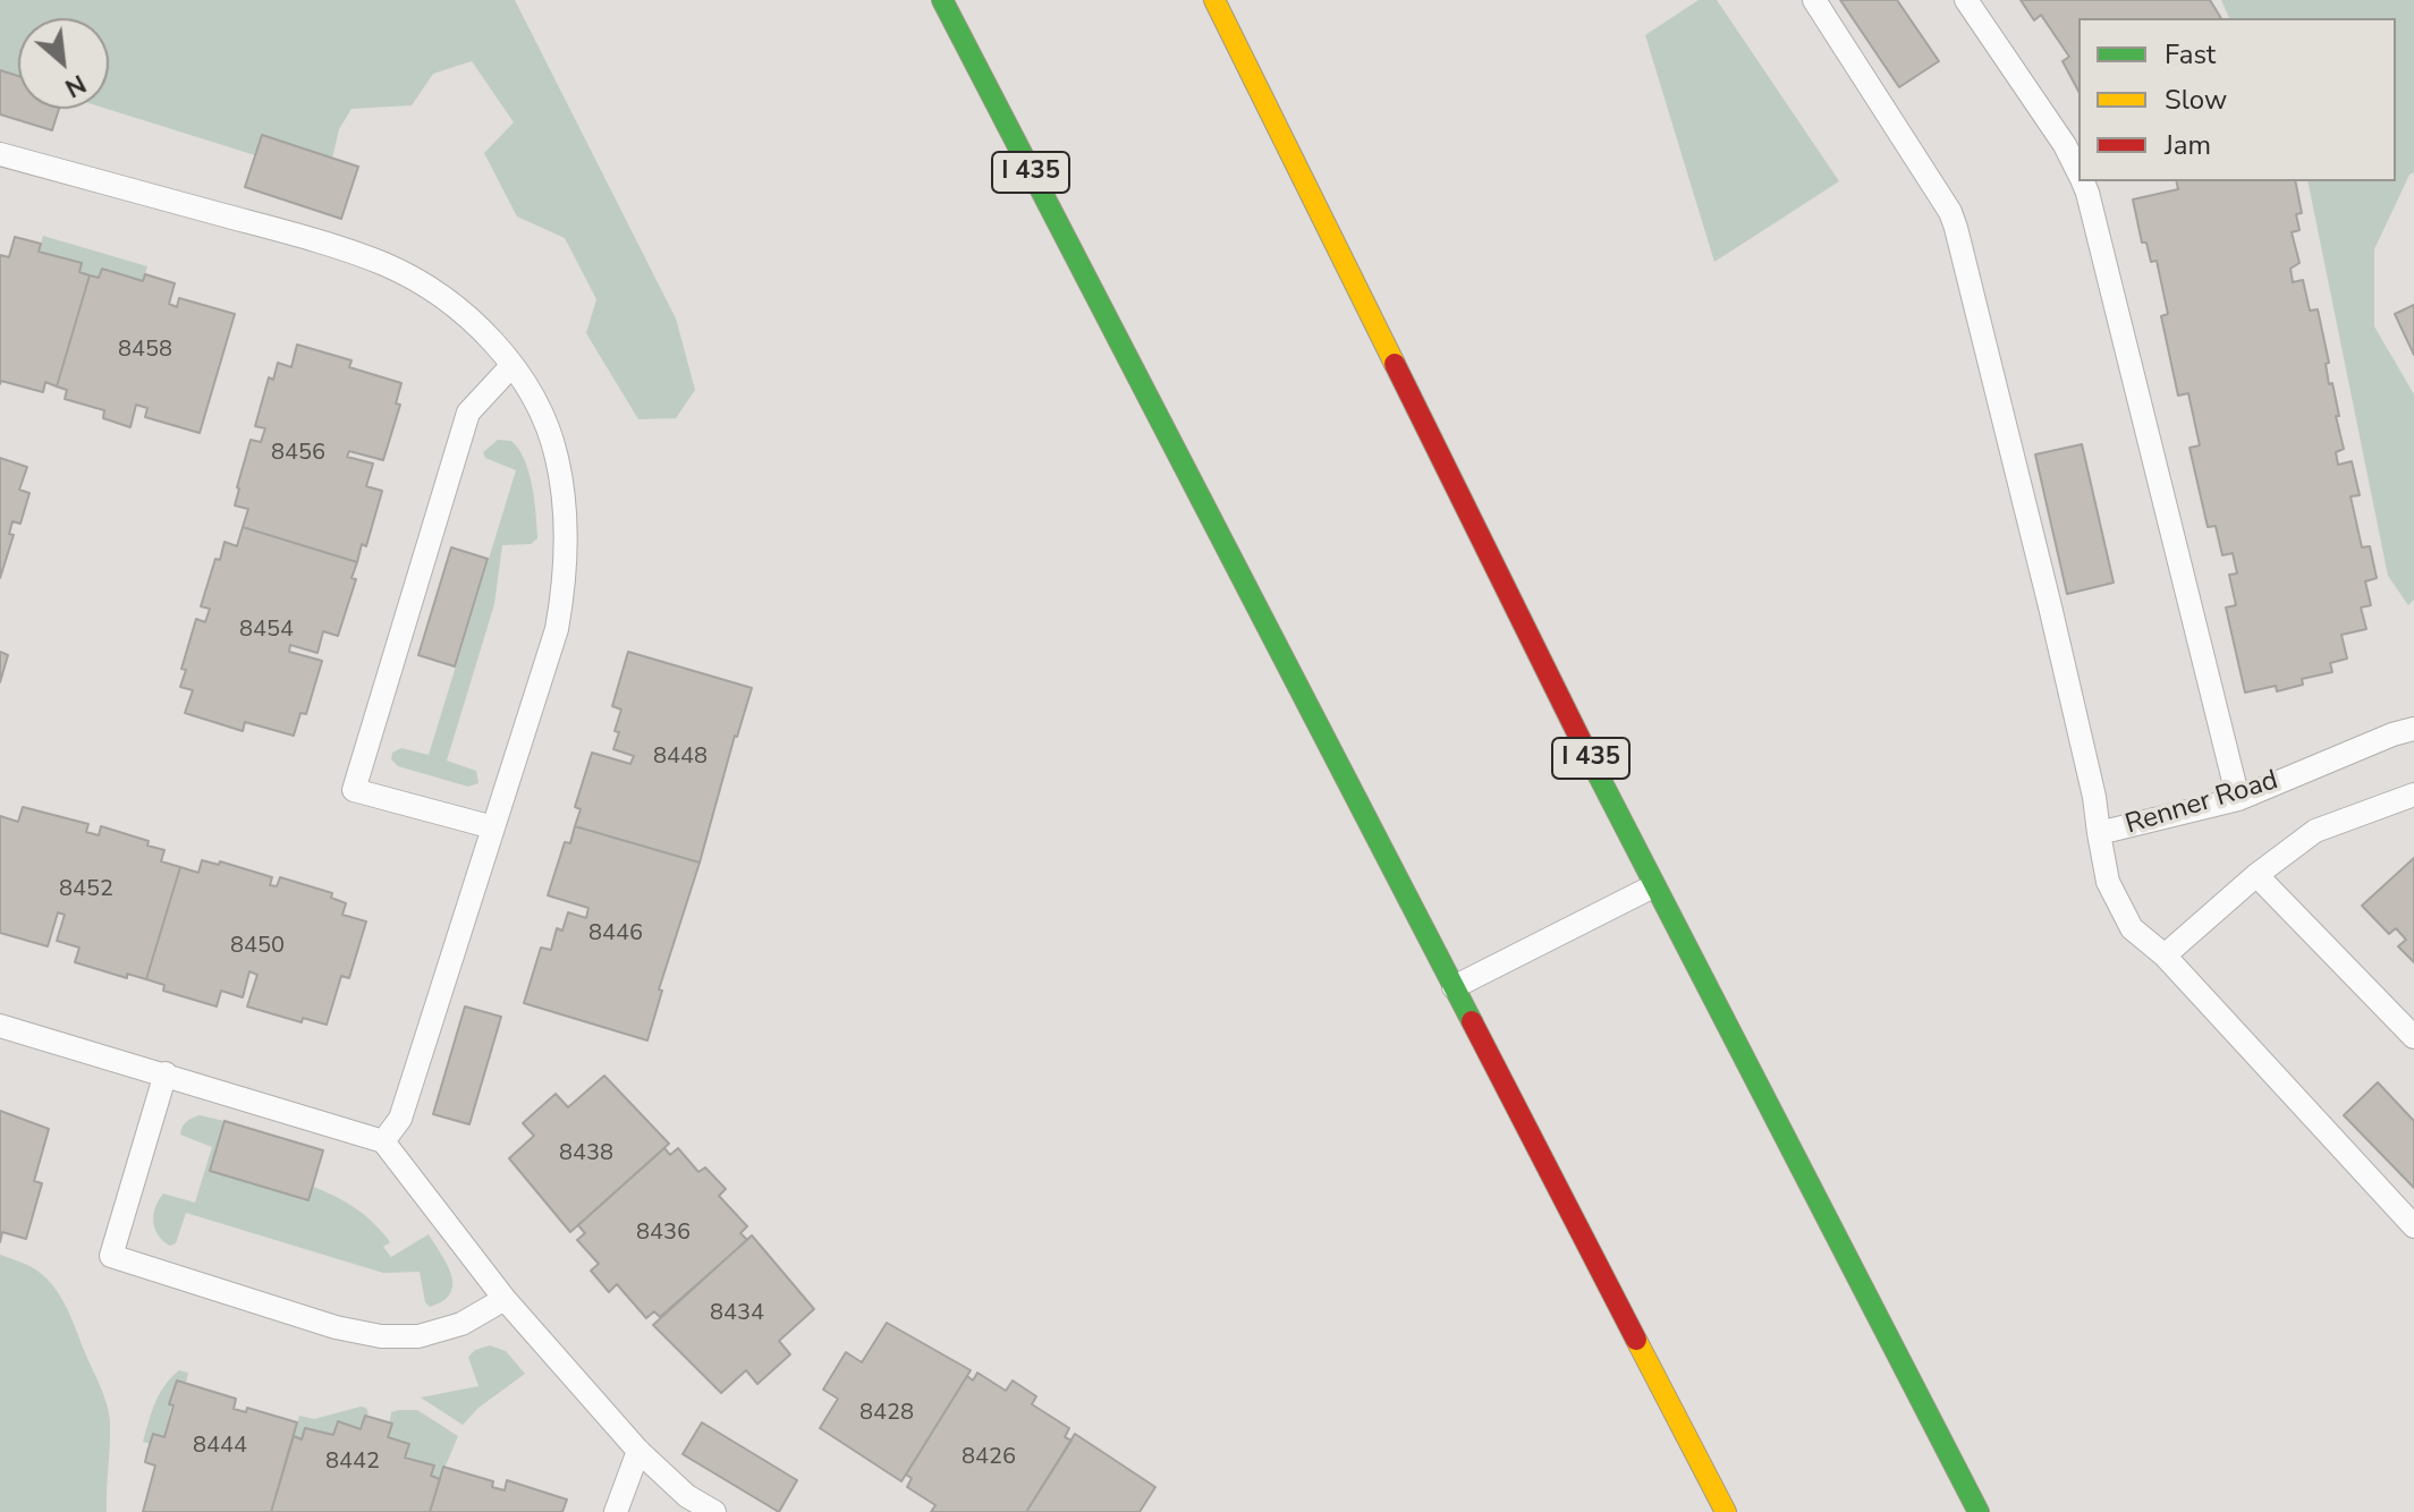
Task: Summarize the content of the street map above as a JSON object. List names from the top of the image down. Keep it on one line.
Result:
{"streets":{"highway":["I 435"],"lane":["Renner Road"]},"house_numbers":["8458","8456","8454","8448","8452","8446","8450","8438","8436","8434","8428","8444","8426","8442"],"legend":["Fast","Slow","Jam"],"north":"bottom right"}
